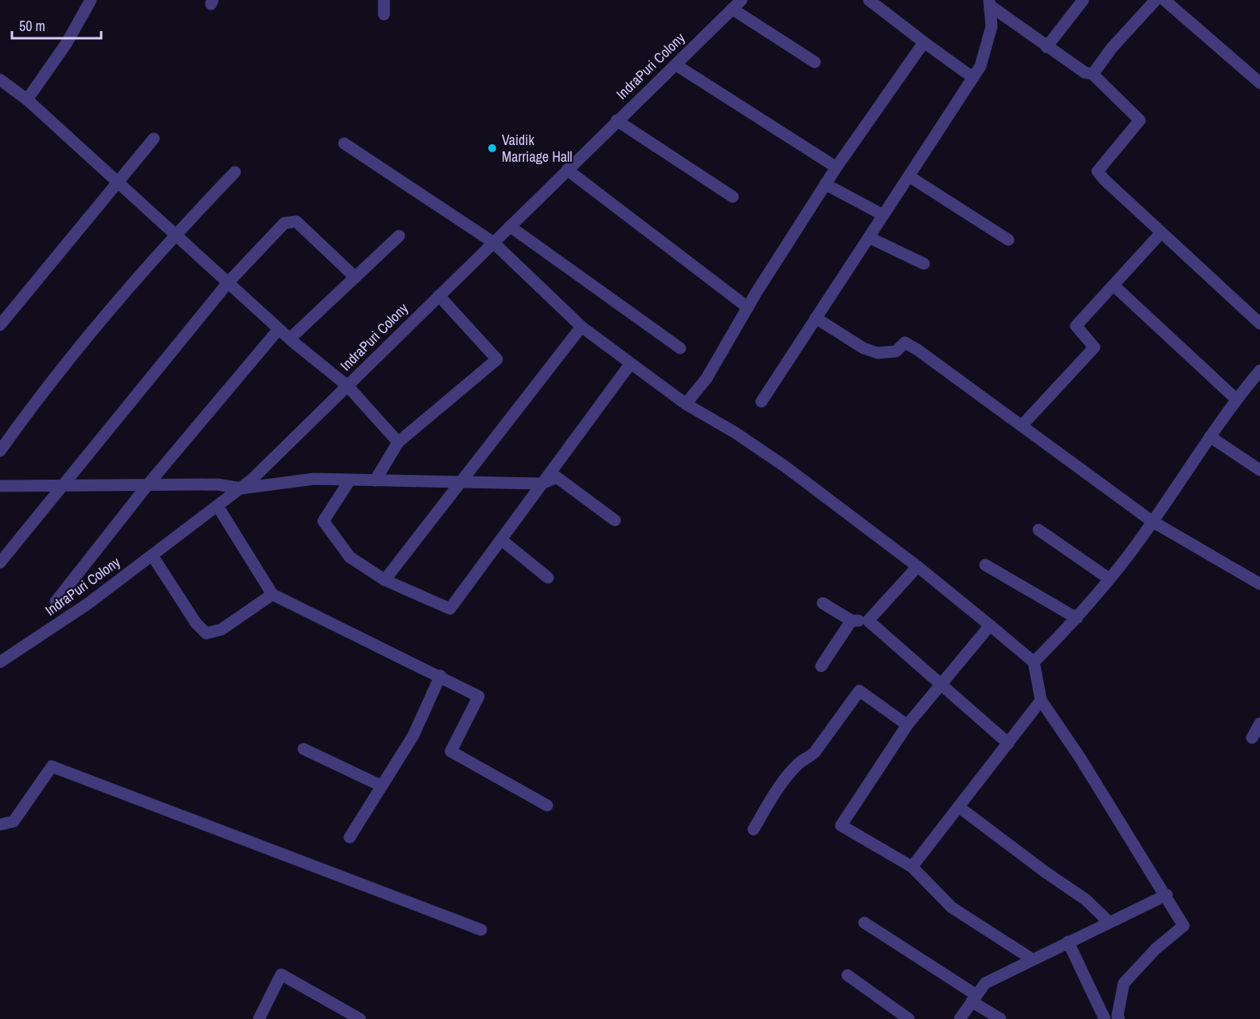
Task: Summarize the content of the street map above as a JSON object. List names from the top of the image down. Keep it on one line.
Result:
{"streets":{"street":["IndraPuri Colony"]},"places":["Vaidik Marriage Hall"],"scale_bar":"50 m"}
